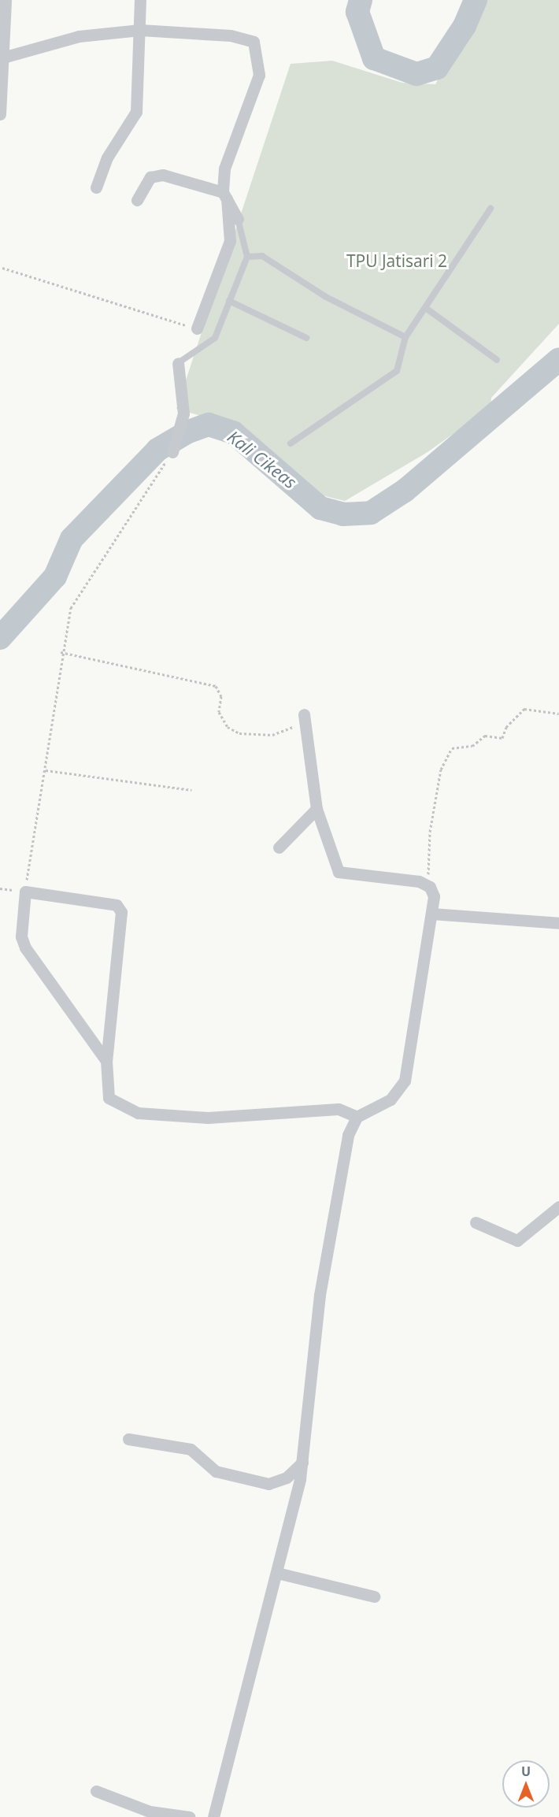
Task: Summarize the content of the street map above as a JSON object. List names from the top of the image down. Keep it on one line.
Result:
{"water":["Kali Cikeas"],"parks":["TPU Jatisari 2"],"north":"top"}
